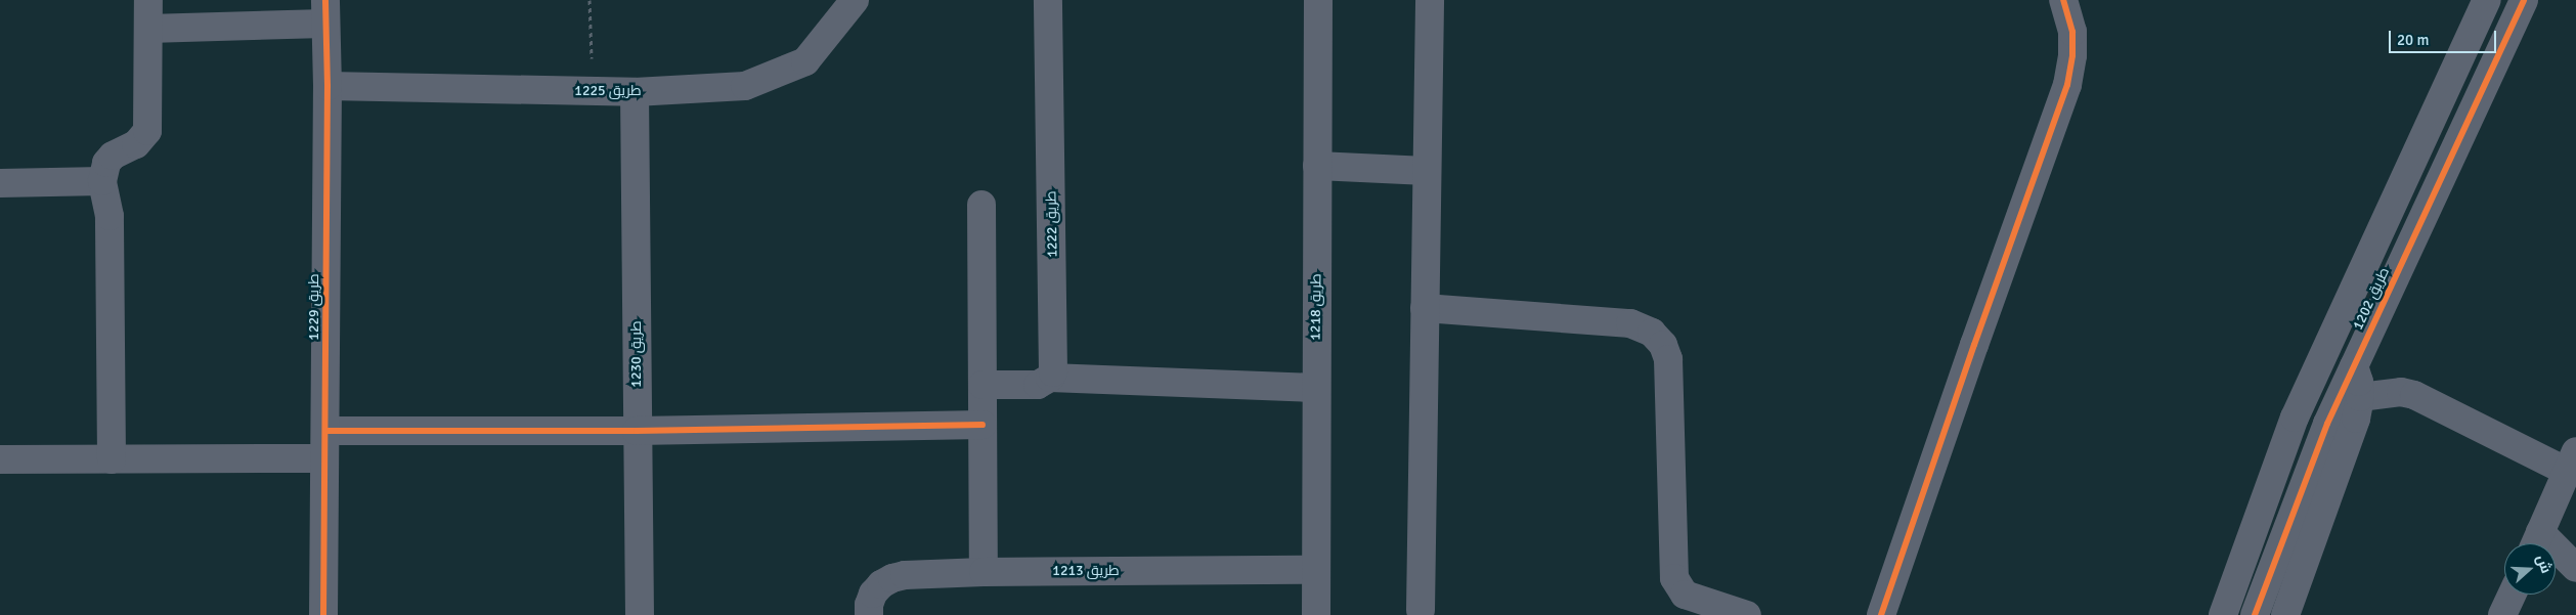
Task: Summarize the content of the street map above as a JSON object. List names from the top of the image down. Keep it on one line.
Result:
{"streets":{"street":["طريق 1225","طريق 1222","طريق 1202","طريق 1229","طريق 1218","طريق 1230","طريق 1213"]},"crossings":[["طريق 1225","طريق 1229"],["طريق 1225","طريق 1230"],["طريق 1218","طريق 1213"]],"scale_bar":"20 m","north":"right"}
